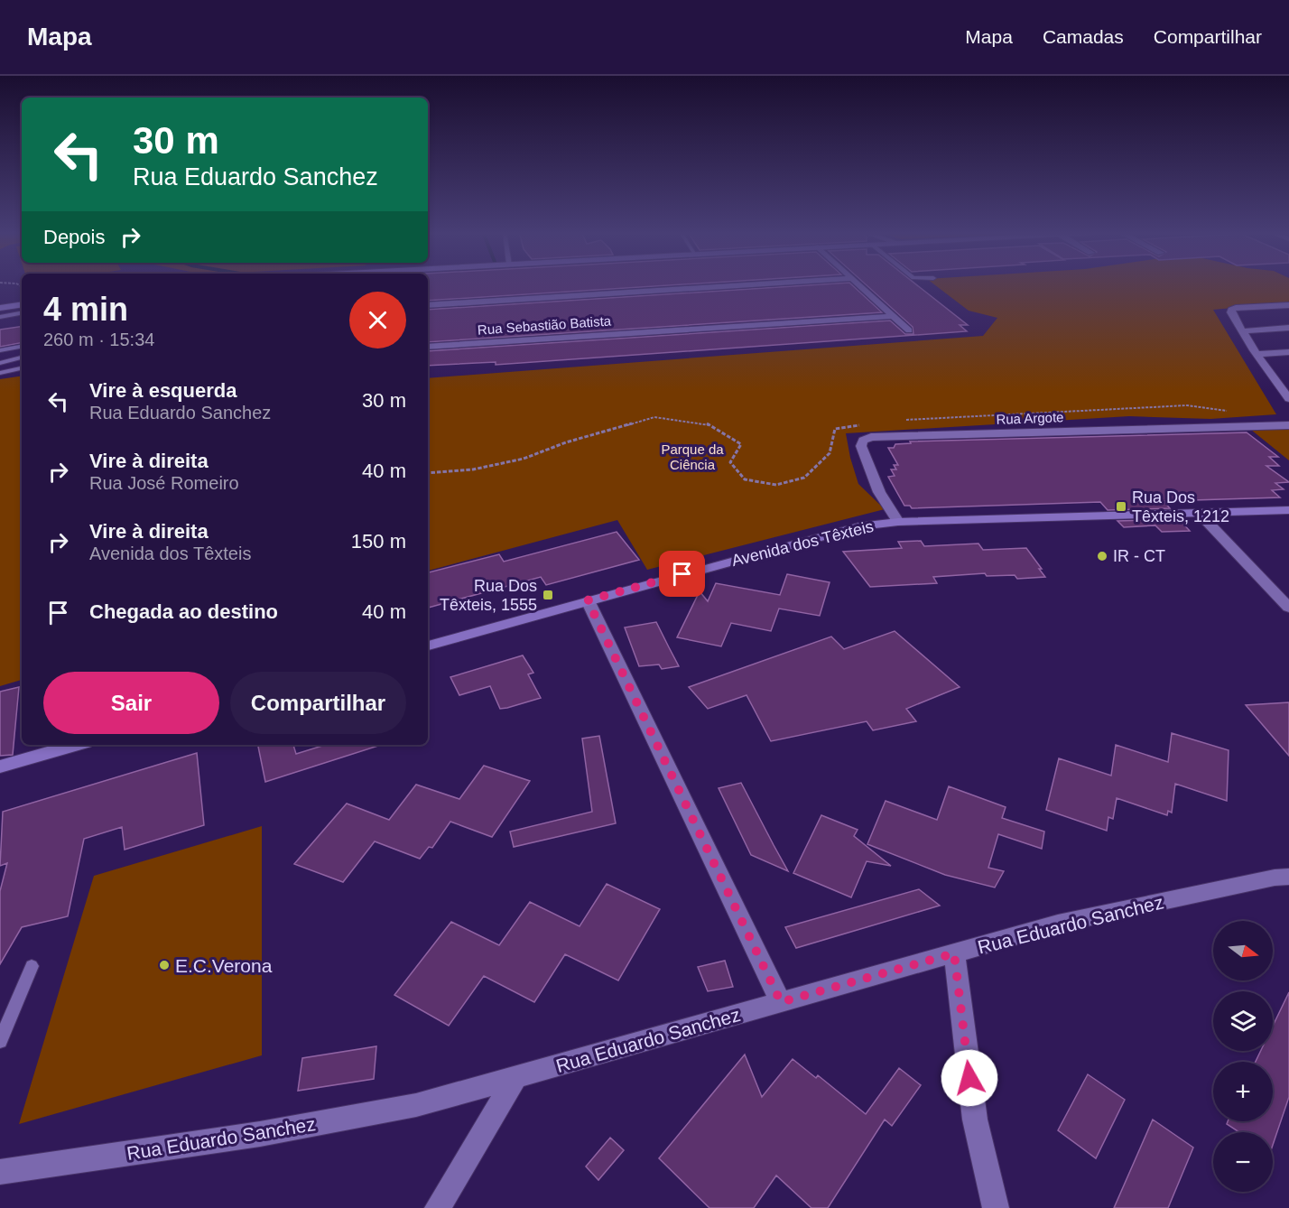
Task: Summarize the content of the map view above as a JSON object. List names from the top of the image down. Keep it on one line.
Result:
{"streets":{"main road":["Avenida dos Têxteis"],"street":["Rua Sebastião Batista","Rua Argote","Rua Eduardo Sanchez"]},"crossings":[["Rua Argote","Avenida dos Têxteis"]],"parks":["Parque da Ciência"],"places":{"transit":["Rua Dos Têxteis, 1212","Rua Dos Têxteis, 1555"],"other":["IR - CT","E.C.Verona"]},"north":"right","page":{"header":"Mapa","nav":["Mapa","Camadas","Compartilhar"],"turn":["30 m","Rua Eduardo Sanchez"],"then":"Depois","heading":["4 min","260 m · 15:34"],"list":[{"name":"Vire à esquerda","note":"Rua Eduardo Sanchez","value":"30 m"},{"name":"Vire à direita","note":"Rua José Romeiro","value":"40 m"},{"name":"Vire à direita","note":"Avenida dos Têxteis","value":"150 m"},{"name":"Chegada ao destino","value":"40 m"}],"buttons":["Sair","Compartilhar"],"map_buttons":["+","−"]}}
